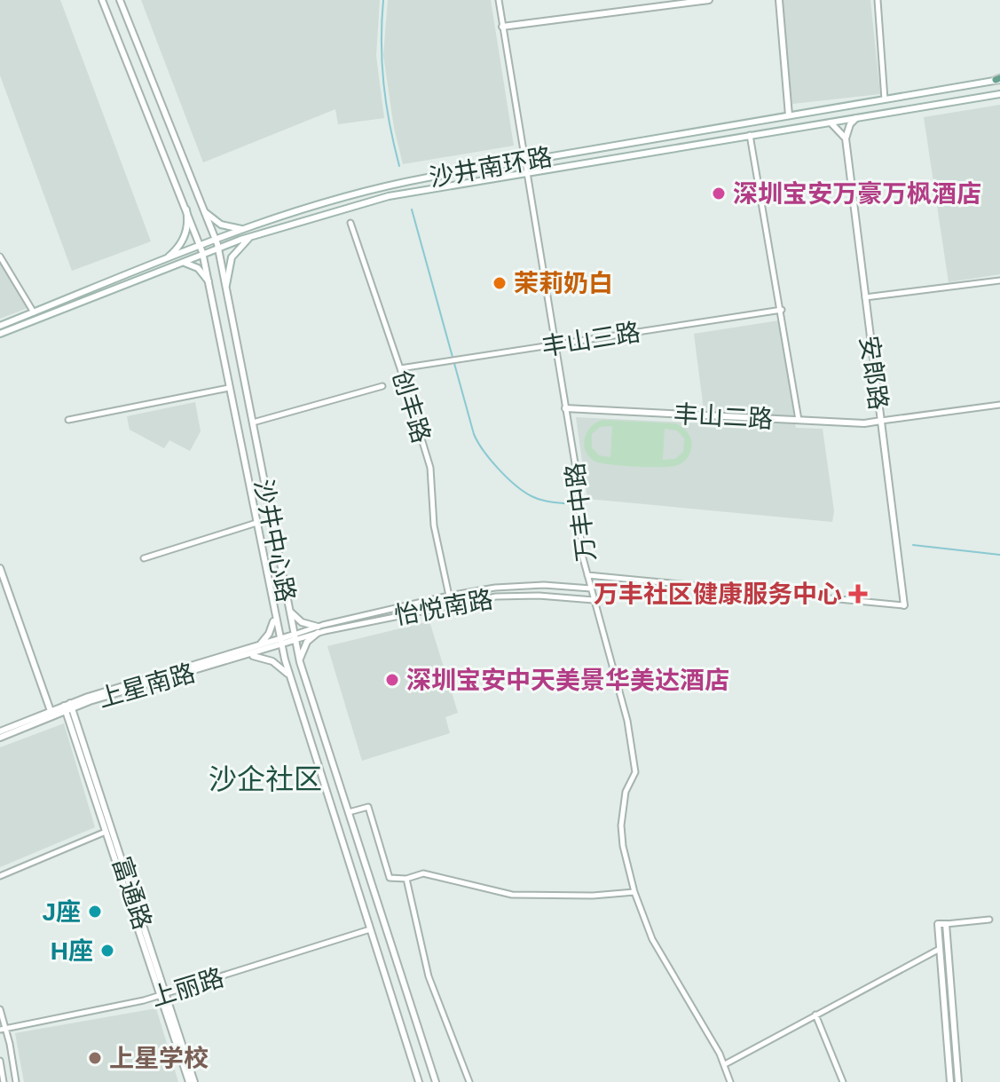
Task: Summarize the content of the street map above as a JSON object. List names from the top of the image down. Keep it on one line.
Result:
{"streets":{"street":["沙井南环路","丰山三路","安郎路","创丰路","丰山二路","万丰中路","沙井中心路","怡悦南路","上星南路","富通路","上丽路"]},"crossings":[["沙井南环路","万丰中路"],["沙井南环路","沙井中心路"],["丰山三路","创丰路"],["丰山三路","万丰中路"],["安郎路","丰山二路"],["创丰路","怡悦南路"],["丰山二路","万丰中路"],["万丰中路","怡悦南路"],["沙井中心路","怡悦南路"],["沙井中心路","上星南路"],["沙井中心路","上丽路"],["怡悦南路","上星南路"],["上星南路","富通路"],["富通路","上丽路"]],"districts":["沙企社区"],"places":{"other":["深圳宝安万豪万枫酒店","茉莉奶白","深圳宝安中天美景华美达酒店","J座","H座","上星学校"],"health":["万丰社区健康服务中心"]}}
